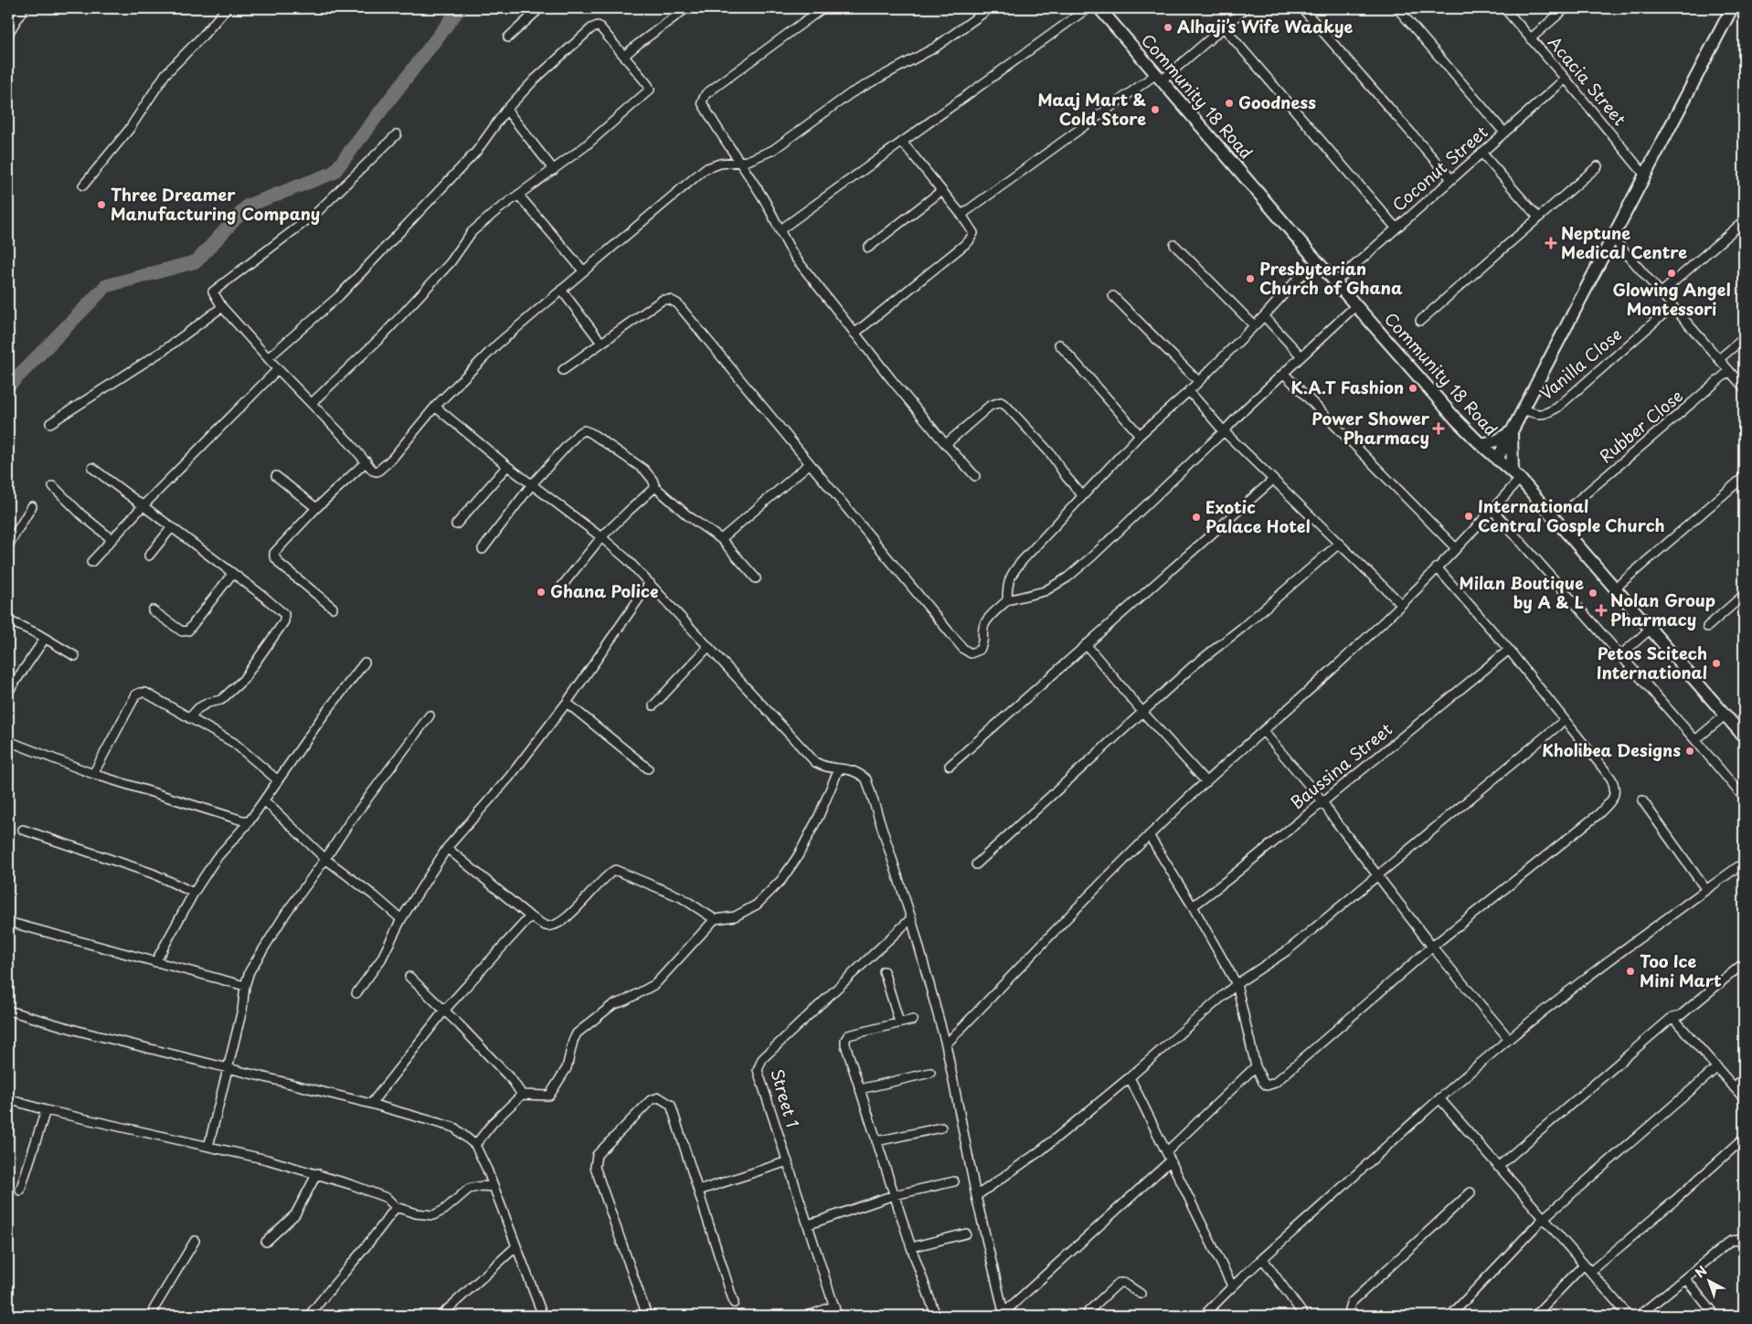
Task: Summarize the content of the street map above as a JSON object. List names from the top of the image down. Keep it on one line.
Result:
{"streets":{"main road":["Community 18 Road"],"street":["Acacia Street","Coconut Street","Vanilla Close","Rubber Close","Baussina Street","Street 1"]},"crossings":[["Acacia Street","Coconut Street"],["Community 18 Road","Coconut Street"]],"places":{"other":["Alhaji’s Wife Waakye","Goodness","Maaj Mart & Cold Store","Three Dreamer Manufacturing Company","Glowing Angel Montessori","Presbyterian Church of Ghana","K.A.T Fashion","International Central Gosple Church","Exotic Palace Hotel","Ghana Police","Milan Boutique by A & L","Petos Scitech International","Kholibea Designs","Too Ice Mini Mart"],"health":["Neptune Medical Centre","Power Shower Pharmacy","Nolan Group Pharmacy"]},"north":"top left"}
